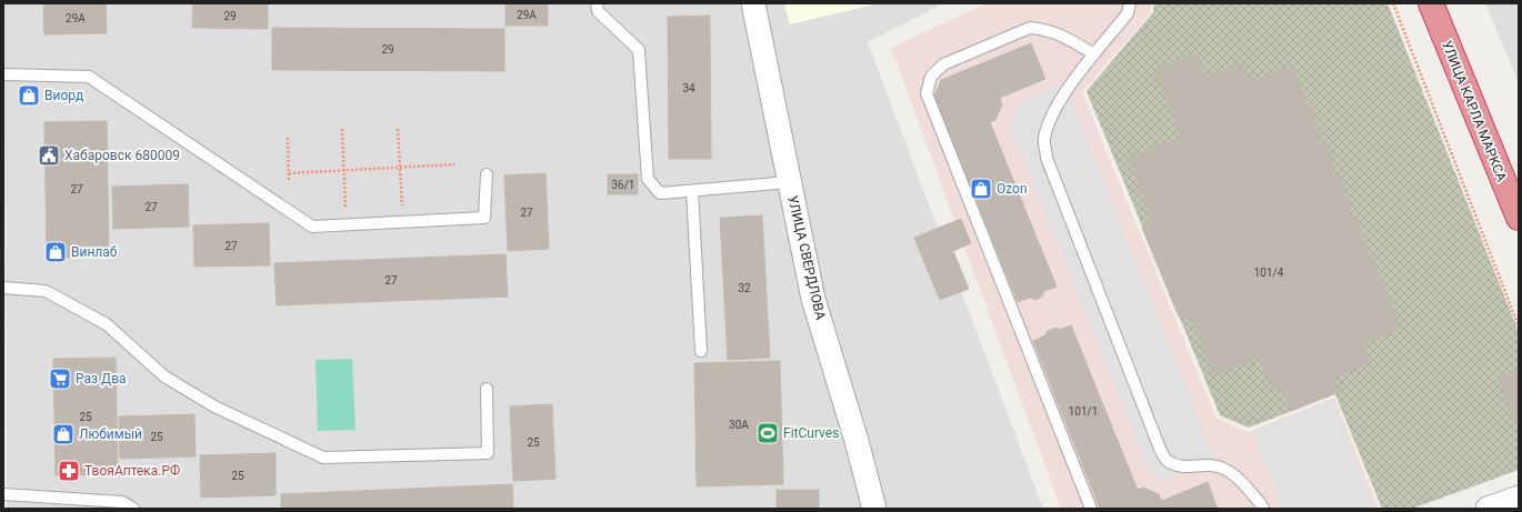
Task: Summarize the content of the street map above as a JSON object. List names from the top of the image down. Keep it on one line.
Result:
{"streets":{"highway":["УЛИЦА КАРЛА МАРКСА"],"street":["УЛИЦА СВЕРДЛОВА"]},"places":{"shop":["Виорд","Ozon","Винлаб","Любимый"],"public building":["Хабаровск 680009"],"supermarket":["Раз Два"],"sports":["FitCurves"],"pharmacy":["ТвояАптека.РФ"]},"house_numbers":["29А","29","29А","29","34","36/1","27","27","27","27","101/4","27","32","101/1","25","30А","25","25","25"]}
